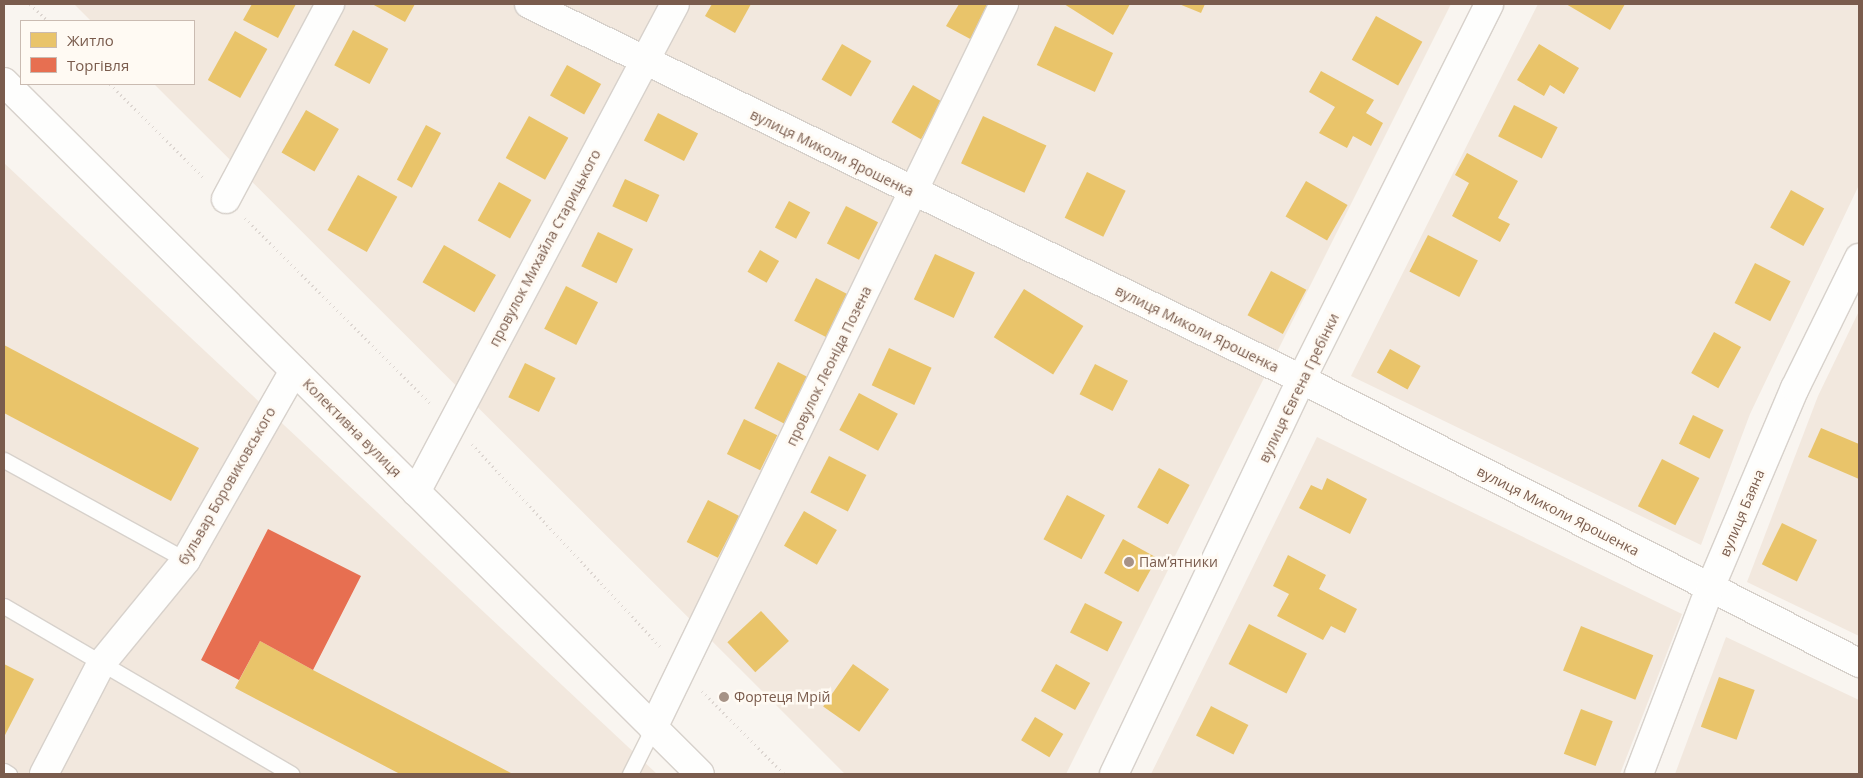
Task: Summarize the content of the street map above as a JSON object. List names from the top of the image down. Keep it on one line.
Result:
{"streets":{"street":["вулиця Миколи Ярошенка","провулок Михайла Старицького","провулок Леоніда Позена","вулиця Євгена Гребінки","Колективна вулиця","бульвар Боровиковського","вулиця Баяна"]},"crossings":[["вулиця Миколи Ярошенка","провулок Михайла Старицького"],["вулиця Миколи Ярошенка","провулок Леоніда Позена"],["вулиця Миколи Ярошенка","вулиця Євгена Гребінки"],["вулиця Миколи Ярошенка","вулиця Баяна"],["провулок Михайла Старицького","Колективна вулиця"],["провулок Леоніда Позена","Колективна вулиця"],["Колективна вулиця","бульвар Боровиковського"]],"places":["Памʼятники","Фортеця Мрій"],"legend":["Житло","Торгівля"]}
